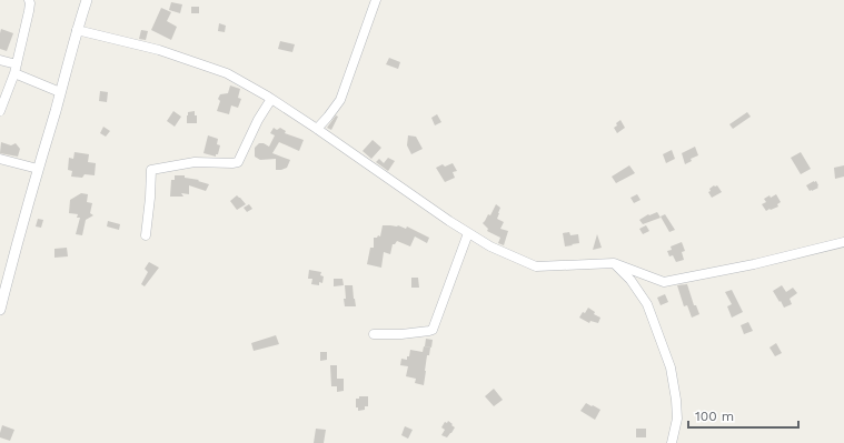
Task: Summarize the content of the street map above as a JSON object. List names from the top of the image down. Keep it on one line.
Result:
{"scale_bar":"100 m"}
